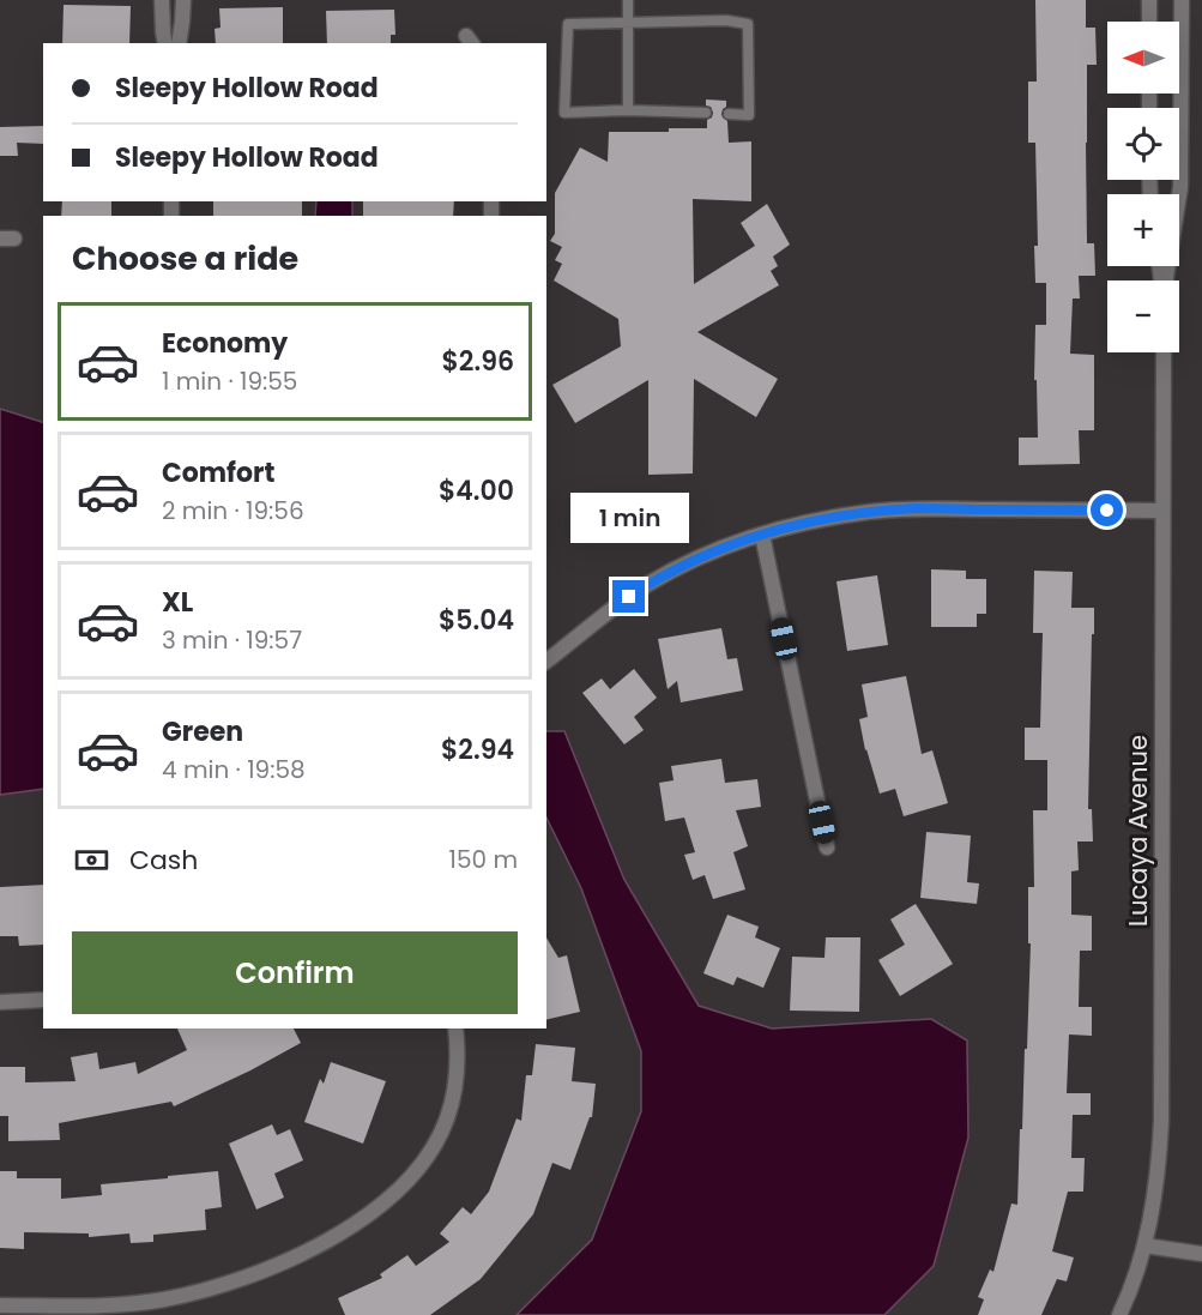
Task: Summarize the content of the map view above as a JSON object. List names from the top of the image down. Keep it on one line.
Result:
{"streets":{"street":["Lucaya Avenue"]},"north":"left","page":{"map_buttons":["+","−"],"banner":["Sleepy Hollow Road","Sleepy Hollow Road"],"heading":"Choose a ride","list":[{"name":"Economy","note":"1 min · 19:55","value":"$2.96"},{"name":"Comfort","note":"2 min · 19:56","value":"$4.00"},{"name":"XL","note":"3 min · 19:57","value":"$5.04"},{"name":"Green","note":"4 min · 19:58","value":"$2.94"}],"bubble":"1 min","pay":["Cash","150 m"],"buttons":"Confirm"}}
